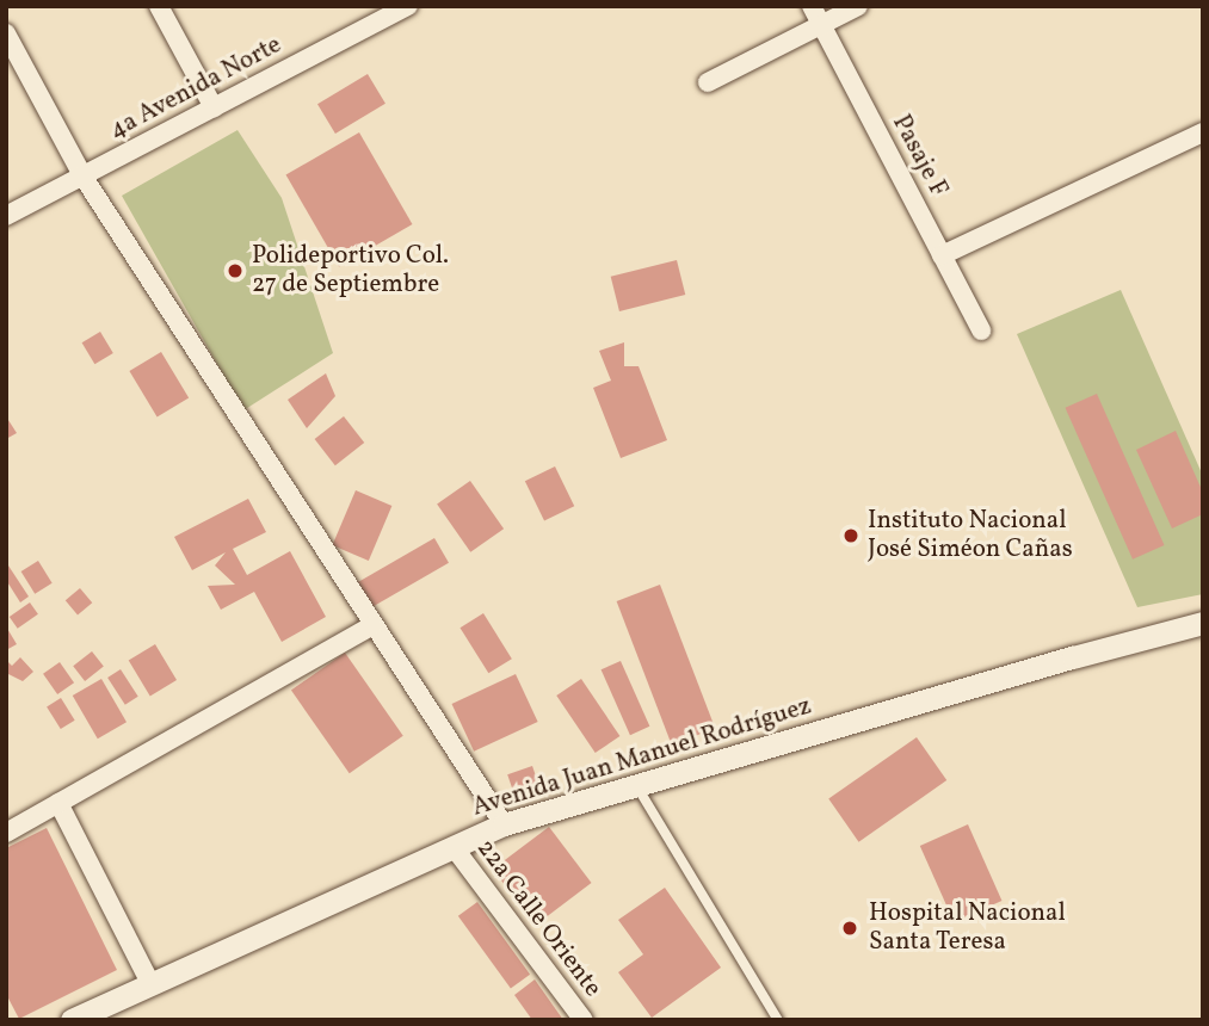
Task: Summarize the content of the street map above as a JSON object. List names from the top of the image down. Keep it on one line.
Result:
{"streets":{"street":["4a Avenida Norte","Pasaje F","Avenida Juan Manuel Rodríguez","22a Calle Oriente"]},"crossings":[["Avenida Juan Manuel Rodríguez","22a Calle Oriente"]],"places":["Polideportivo Col. 27 de Septiembre","Instituto Nacional José Siméon Cañas","Hospital Nacional Santa Teresa"]}
